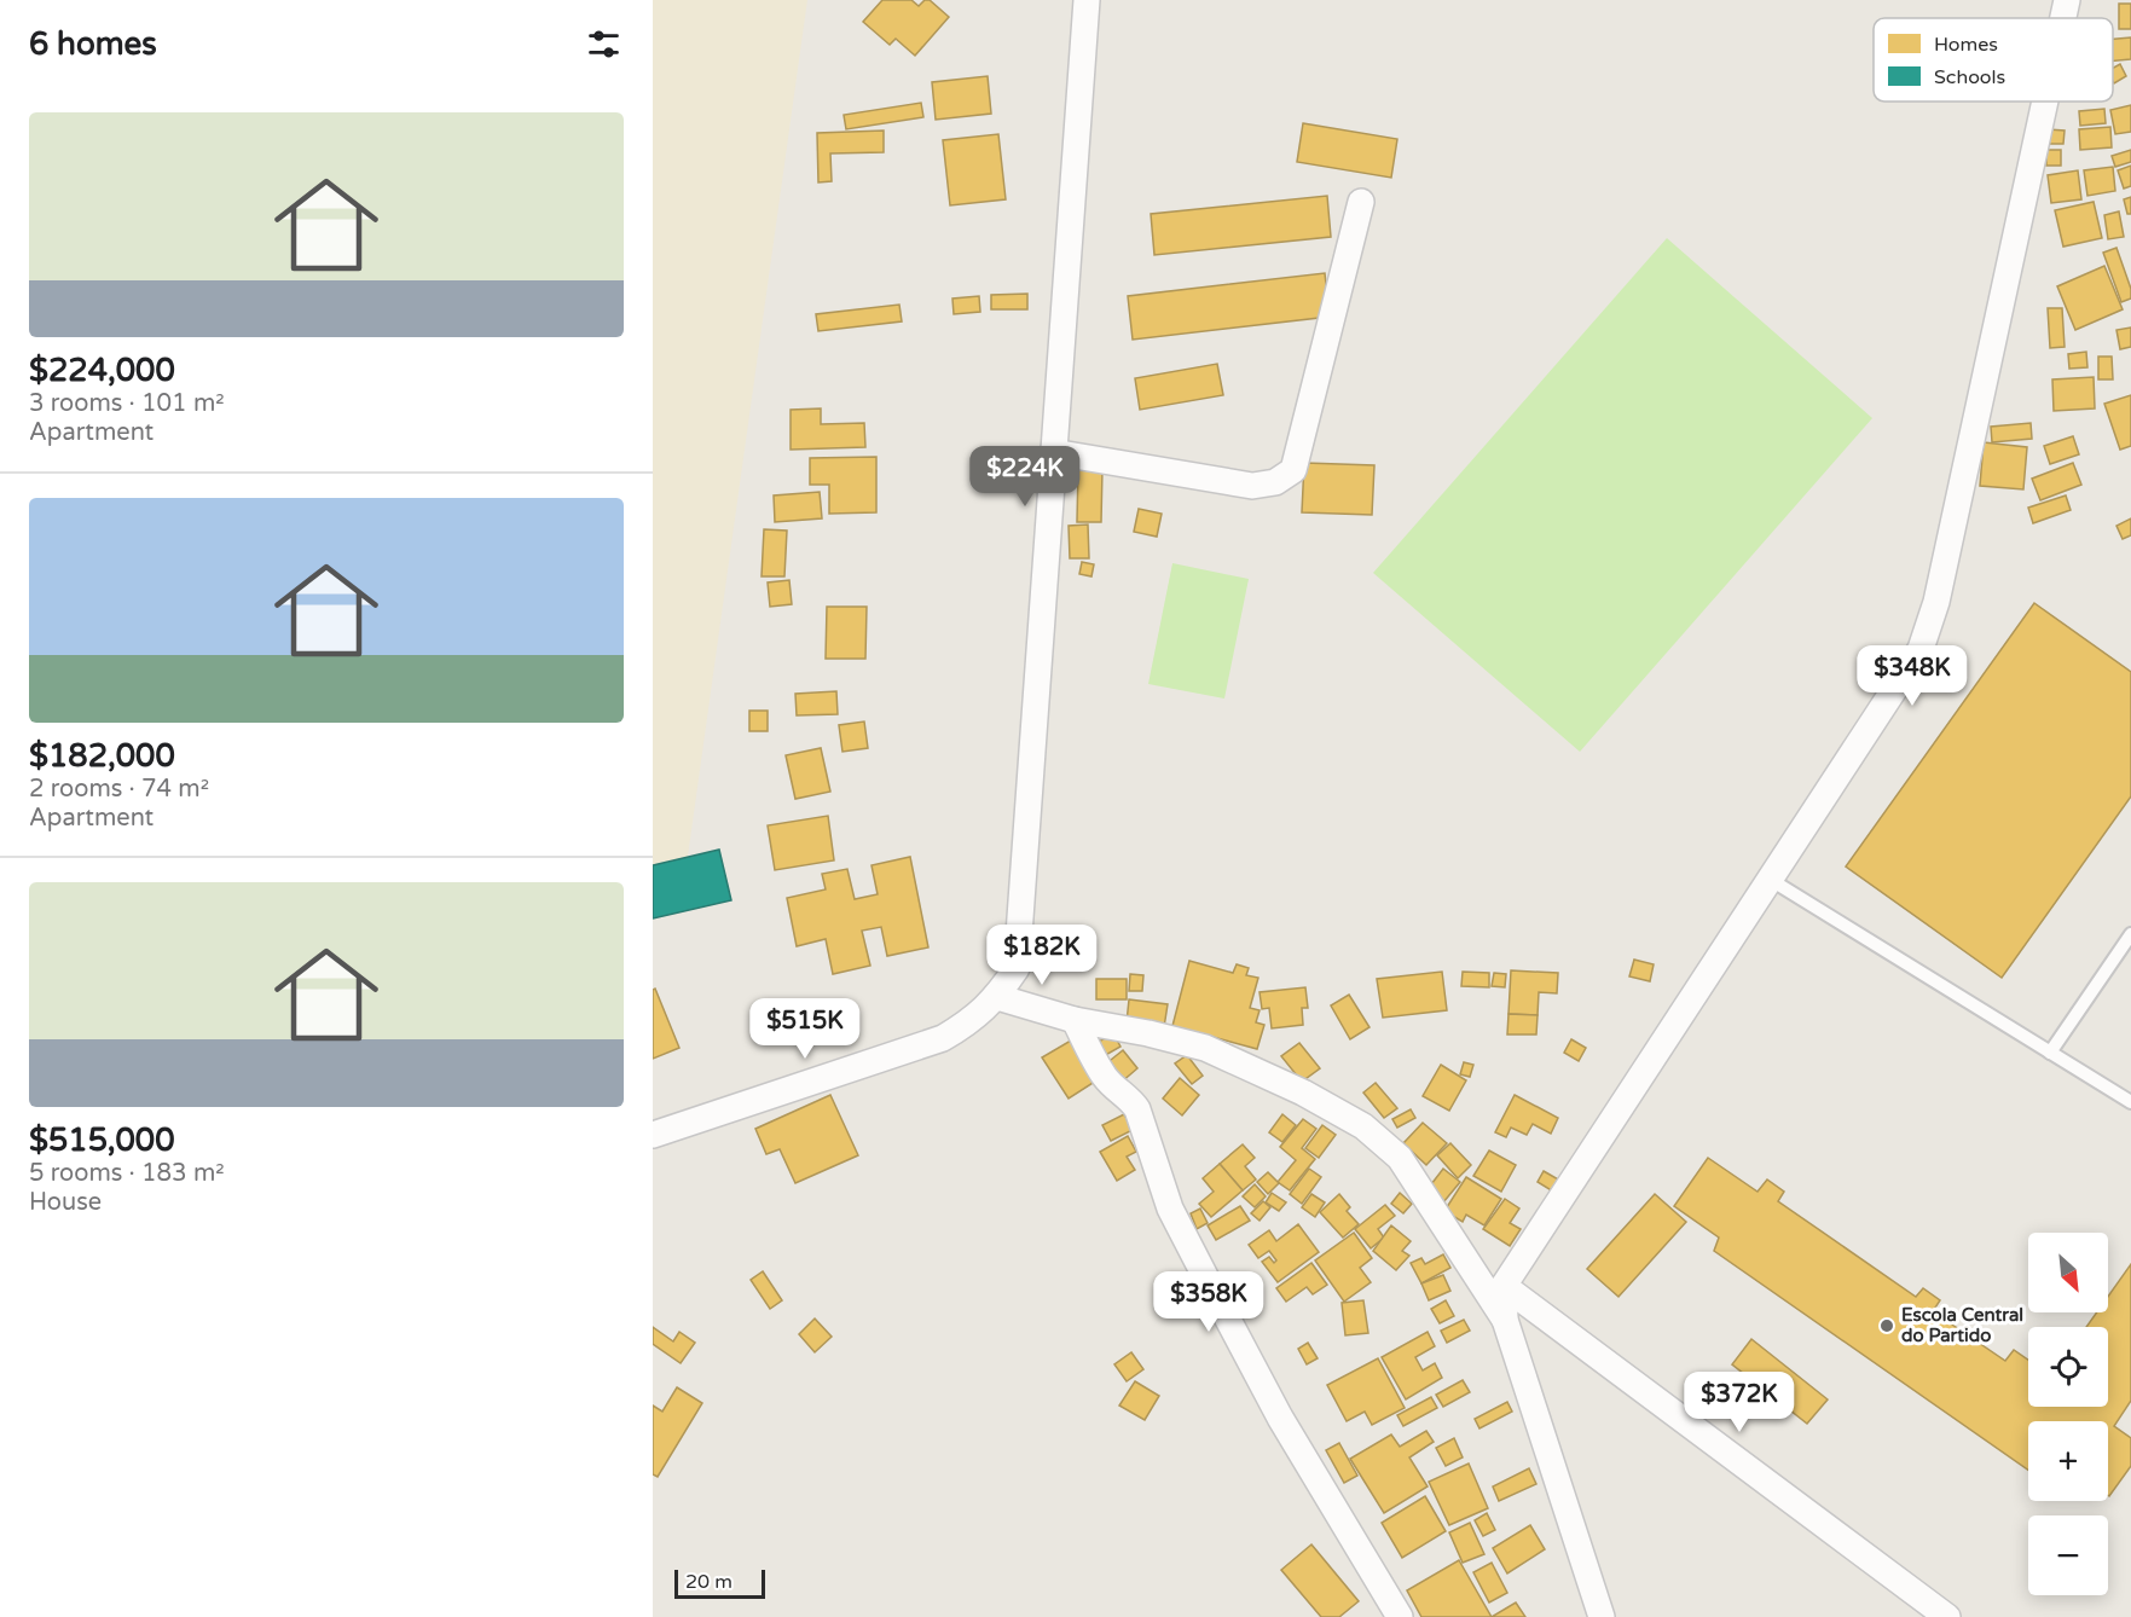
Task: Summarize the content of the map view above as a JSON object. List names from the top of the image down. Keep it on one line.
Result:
{"places":["Escola Central do Partido"],"legend":["Homes","Schools"],"scale_bar":"20 m","north":"bottom right","page":{"heading":"6 homes","list":[{"name":"$224,000","note":"3 rooms · 101 m² · Apartment"},{"name":"$182,000","note":"2 rooms · 74 m² · Apartment"},{"name":"$515,000","note":"5 rooms · 183 m² · House"}],"price":["$224K","$348K","$182K","$515K","$358K","$372K"],"map_buttons":["+","−"],"scale":"20 m"}}
